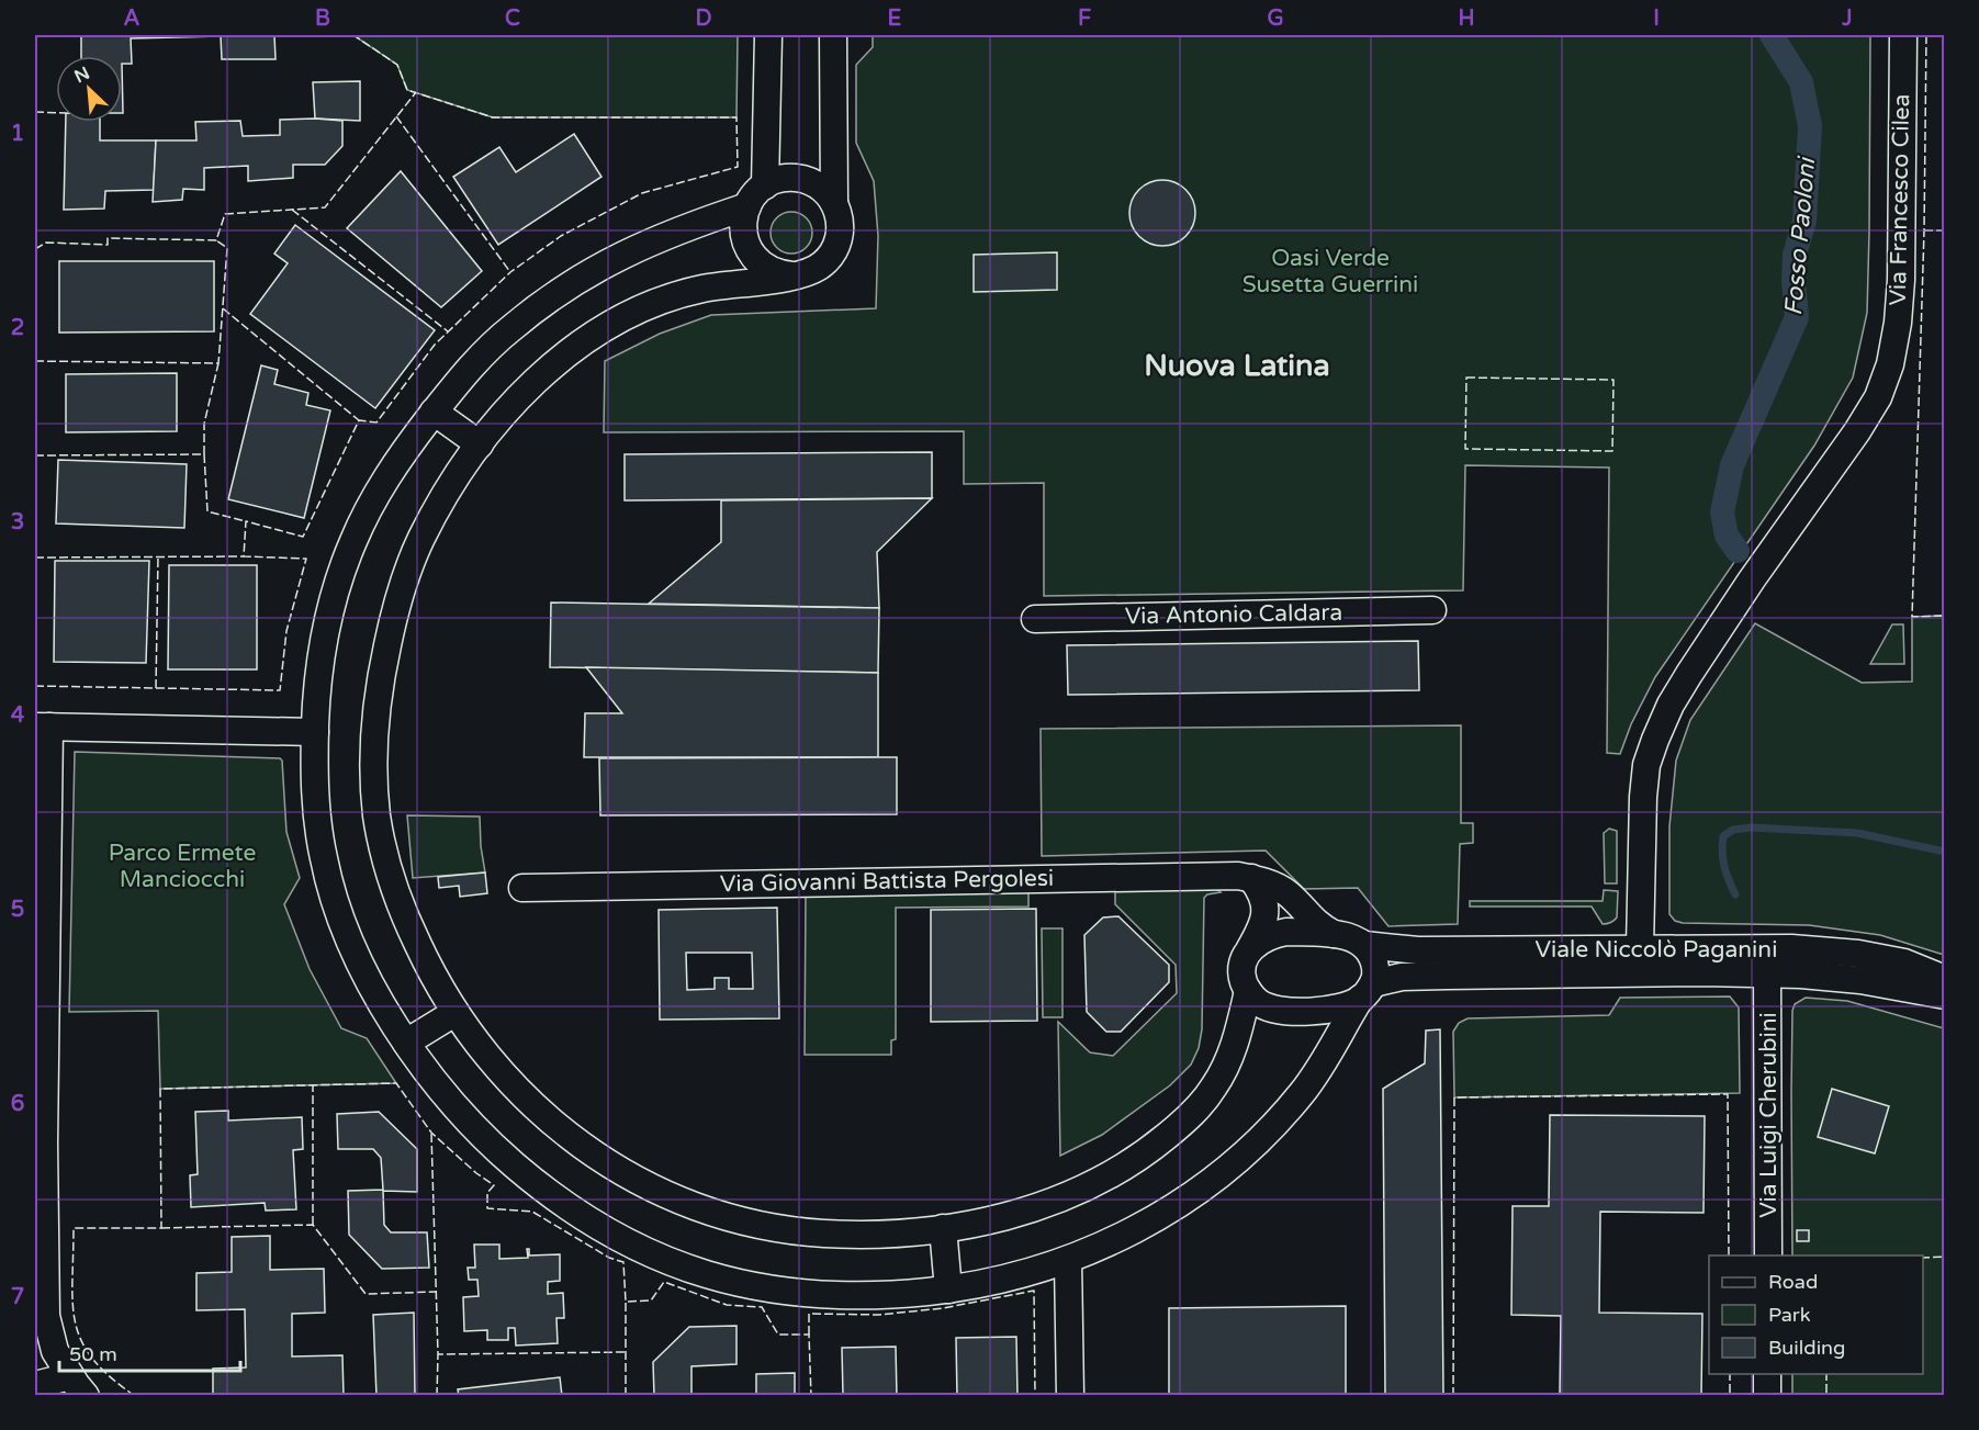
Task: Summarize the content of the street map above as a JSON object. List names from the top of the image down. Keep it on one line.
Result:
{"streets":{"street":["Via Francesco Cilea","Via Antonio Caldara","Via Giovanni Battista Pergolesi","Viale Niccolò Paganini","Via Luigi Cherubini"]},"crossings":[["Via Francesco Cilea","Viale Niccolò Paganini"],["Via Giovanni Battista Pergolesi","Viale Niccolò Paganini"],["Viale Niccolò Paganini","Via Luigi Cherubini"]],"districts":["Nuova Latina"],"water":["Fosso Paoloni"],"parks":["Oasi Verde Susetta Guerrini","Parco Ermete Manciocchi"],"legend":["Road","Park","Building"],"scale_bar":"50 m","north":"top left","grid":{"columns":["A","B","C","D","E","F","G","H","I","J"],"rows":["1","2","3","4","5","6","7"]}}
